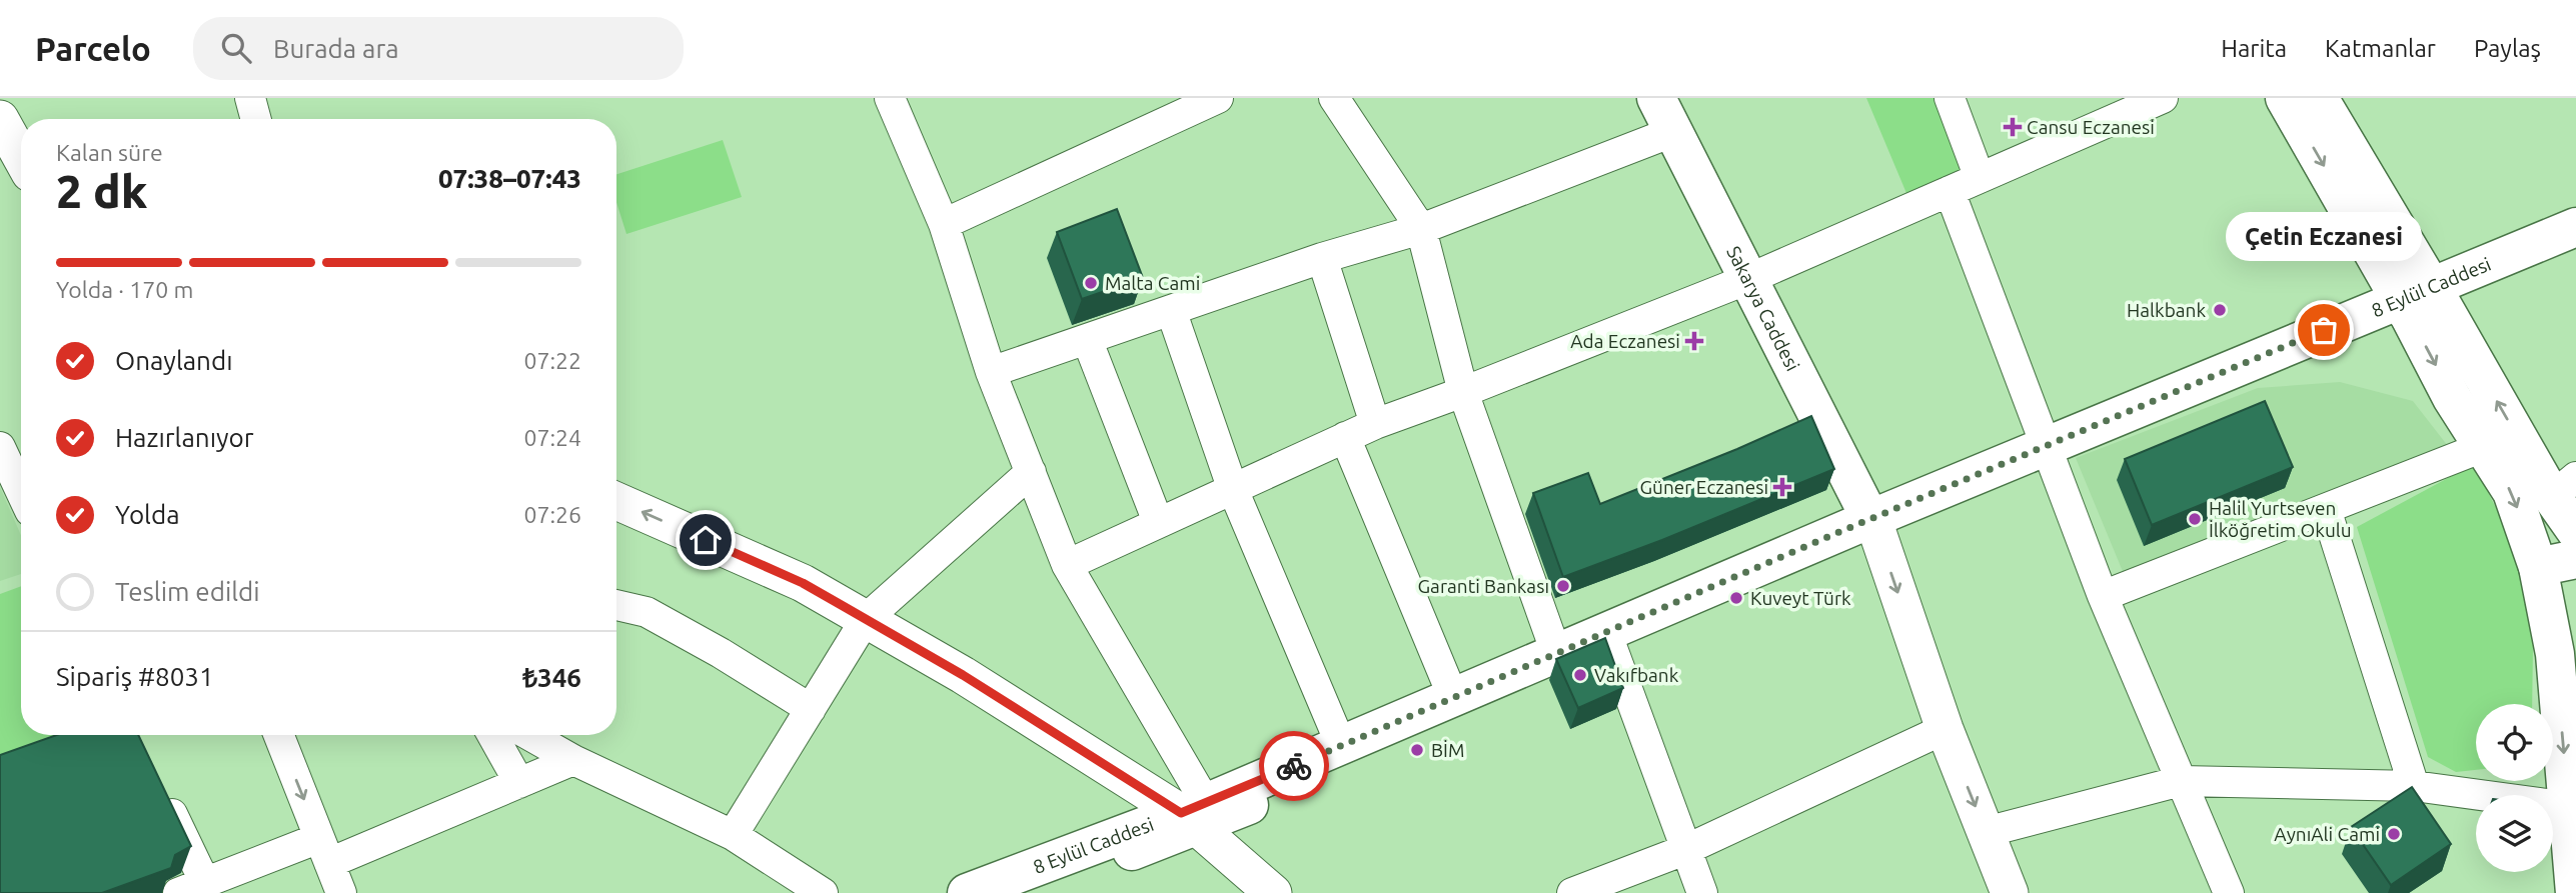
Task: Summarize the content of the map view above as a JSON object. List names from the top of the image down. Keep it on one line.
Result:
{"streets":{"main road":["8 Eylül Caddesi","Sakarya Caddesi"]},"crossings":[["8 Eylül Caddesi","Sakarya Caddesi"]],"places":{"health":["Cansu Eczanesi","Ada Eczanesi","Güner Eczanesi"],"other":["Malta Cami","Halkbank","Çetin Eczanesi","Halil Yurtseven İlköğretim Okulu","Garanti Bankası","Kuveyt Türk","Vakıfbank","BİM","AynıAli Cami"]},"page":{"header":"Parcelo","search":"Burada ara","nav":["Harita","Katmanlar","Paylaş"],"heading":["2 dk","Kalan süre","07:38–07:43"],"panel":["Sipariş #8031","₺346"],"bubble":"Çetin Eczanesi","bar":"Yolda · 170 m","list":[["Onaylandı","07:22"],["Hazırlanıyor","07:24"],["Yolda","07:26"],"Teslim edildi"]}}
